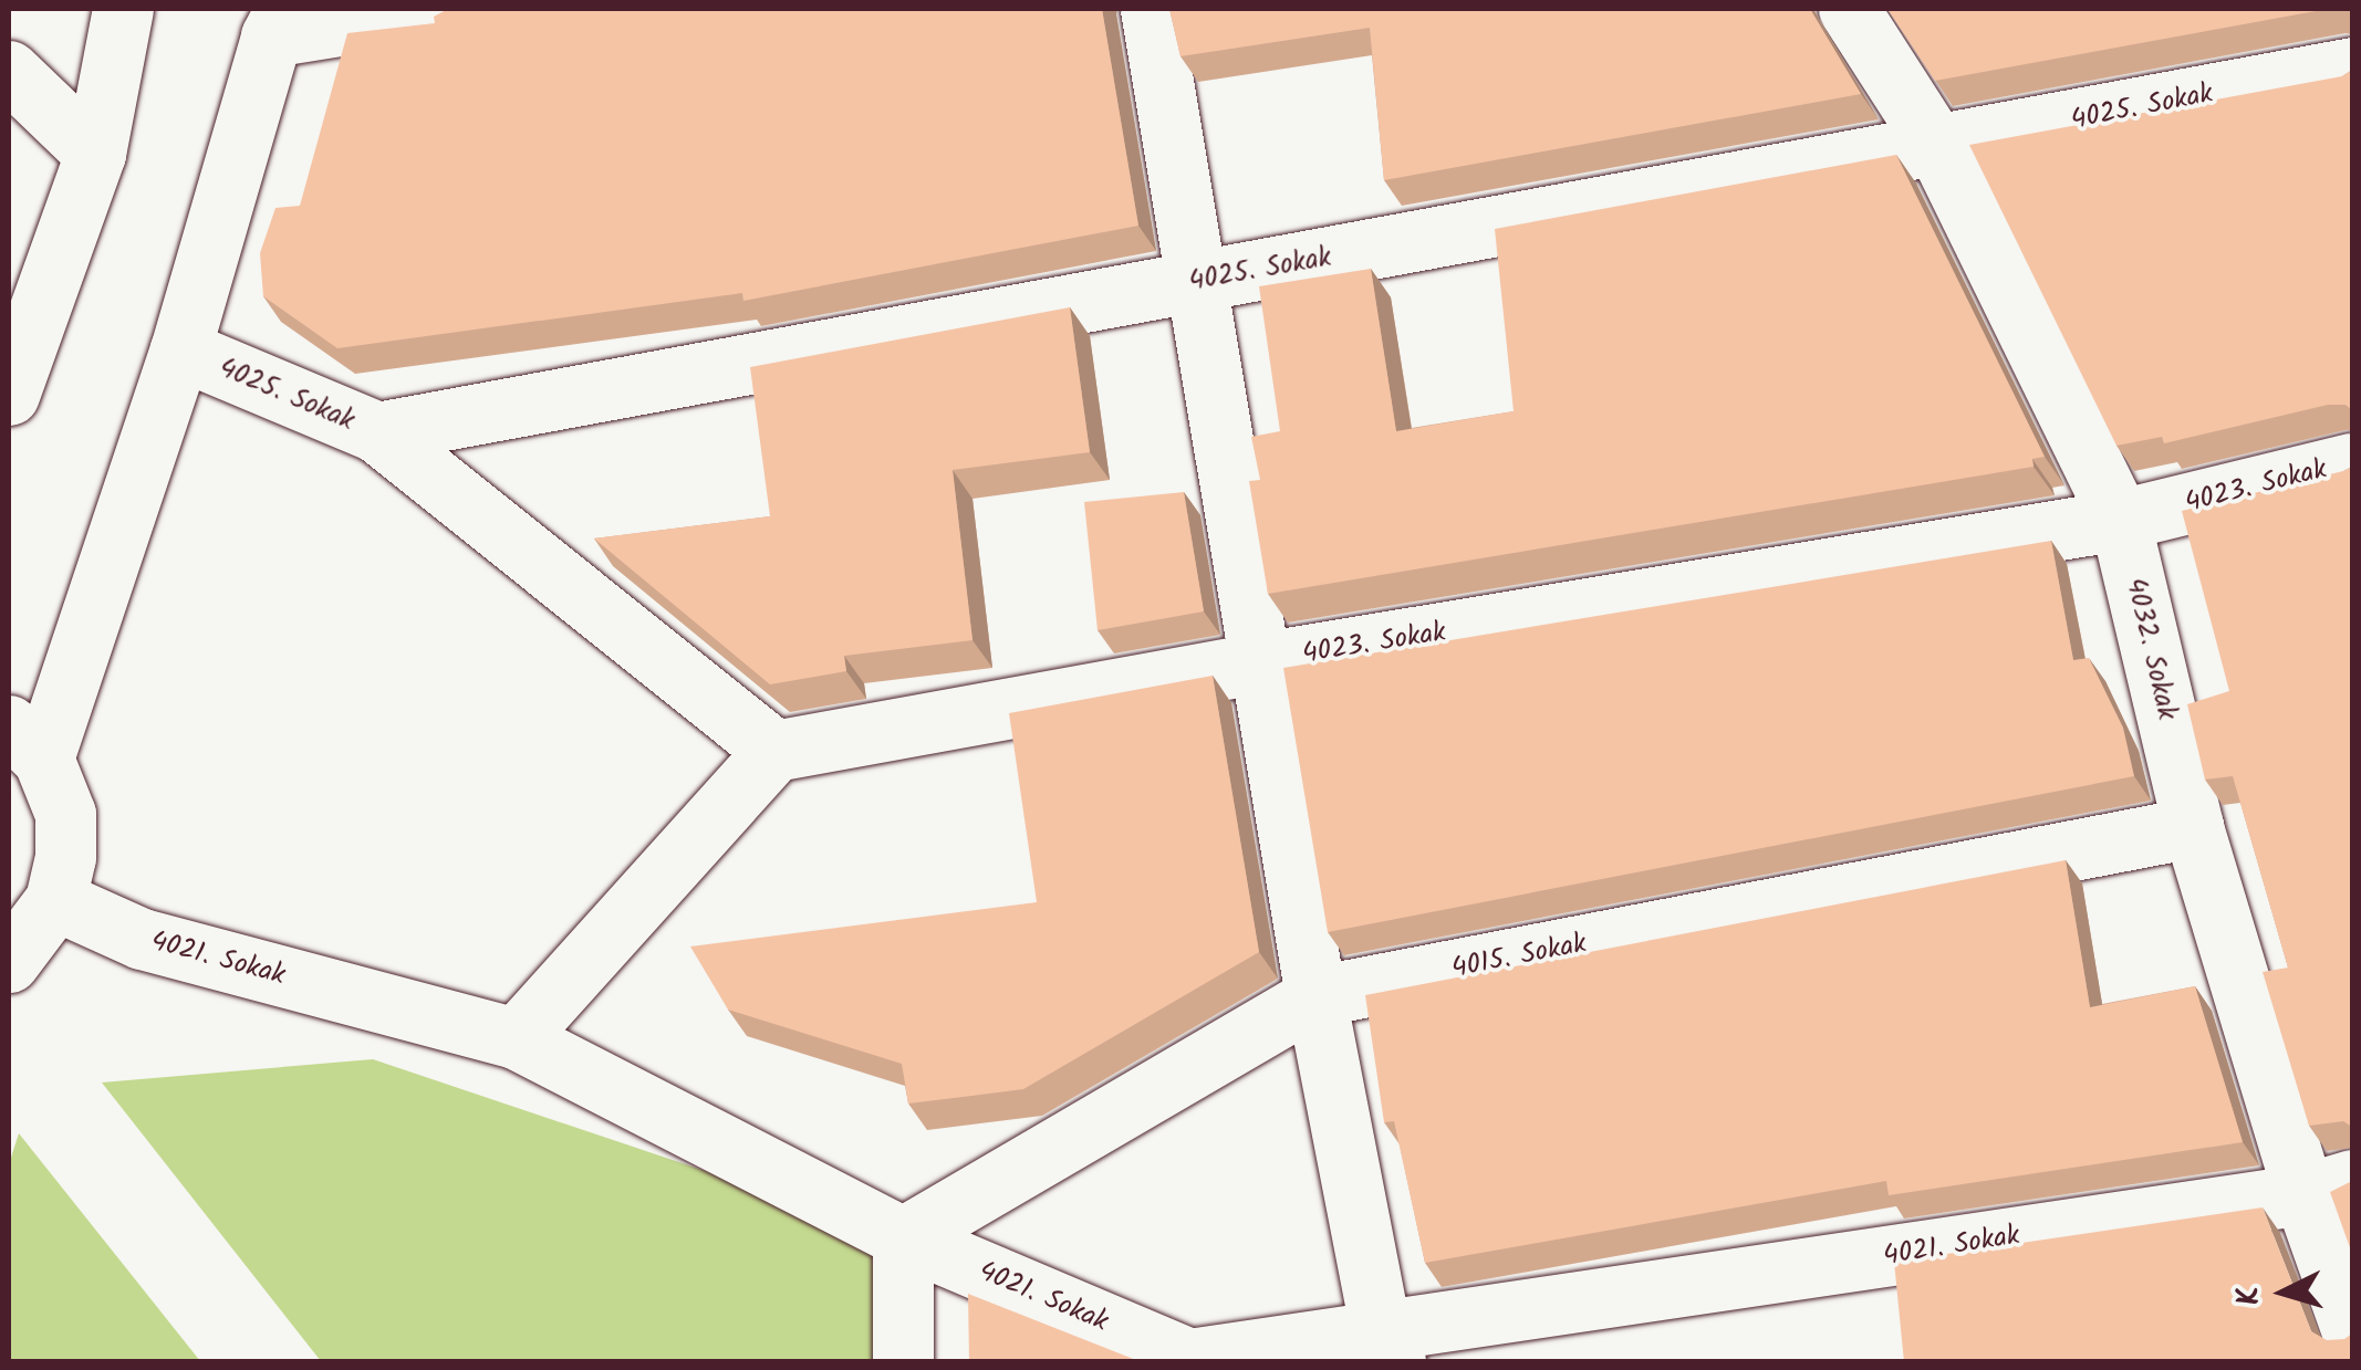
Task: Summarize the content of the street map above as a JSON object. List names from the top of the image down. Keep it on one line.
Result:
{"streets":{"street":["4025. Sokak","4023. Sokak","4032. Sokak","4015. Sokak","4021. Sokak"]},"crossings":[["4025. Sokak","4032. Sokak"],["4023. Sokak","4032. Sokak"],["4032. Sokak","4015. Sokak"],["4032. Sokak","4021. Sokak"],["4015. Sokak","4021. Sokak"]],"north":"left"}
